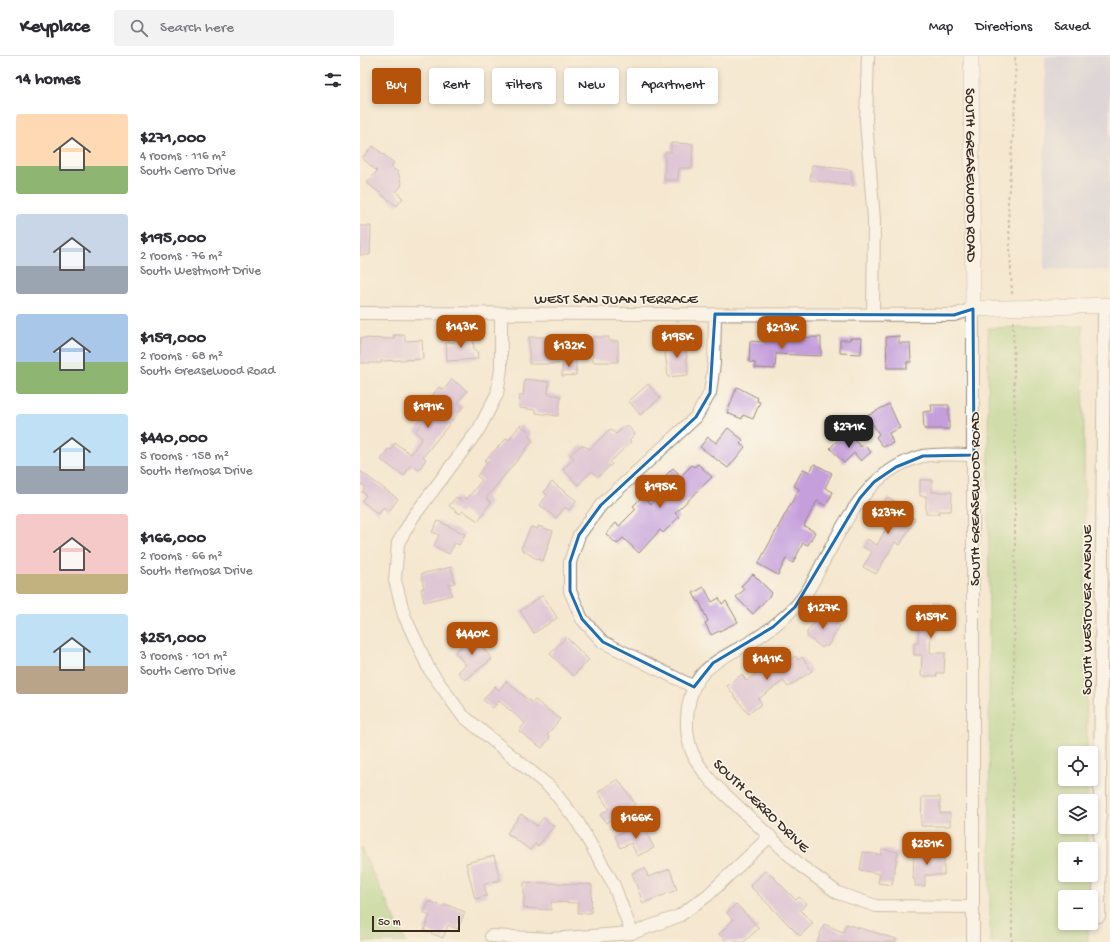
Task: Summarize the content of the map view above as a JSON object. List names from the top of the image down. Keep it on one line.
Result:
{"streets":{"street":["SOUTH GREASEWOOD ROAD","WEST SAN JUAN TERRACE","SOUTH WESTOVER AVENUE","SOUTH CERRO DRIVE"]},"crossings":[["SOUTH GREASEWOOD ROAD","WEST SAN JUAN TERRACE"],["SOUTH GREASEWOOD ROAD","SOUTH CERRO DRIVE"]],"scale_bar":"50 m","page":{"header":"Keyplace","search":"Search here","nav":["Map","Directions","Saved"],"heading":"14 homes","chip":["Buy","Rent","Filters","New","Apartment"],"list":[{"name":"$271,000","note":"4 rooms · 116 m² · South Cerro Drive"},{"name":"$195,000","note":"2 rooms · 76 m² · South Westmont Drive"},{"name":"$159,000","note":"2 rooms · 68 m² · South Greasewood Road"},{"name":"$440,000","note":"5 rooms · 158 m² · South Hermosa Drive"},{"name":"$166,000","note":"2 rooms · 66 m² · South Hermosa Drive"},{"name":"$251,000","note":"3 rooms · 101 m² · South Cerro Drive"}],"price":["$143K","$213K","$195K","$132K","$191K","$271K","$195K","$237K","$127K","$159K","$440K","$141K","$166K","$251K"],"map_buttons":["+","−"],"scale":"50 m"}}
